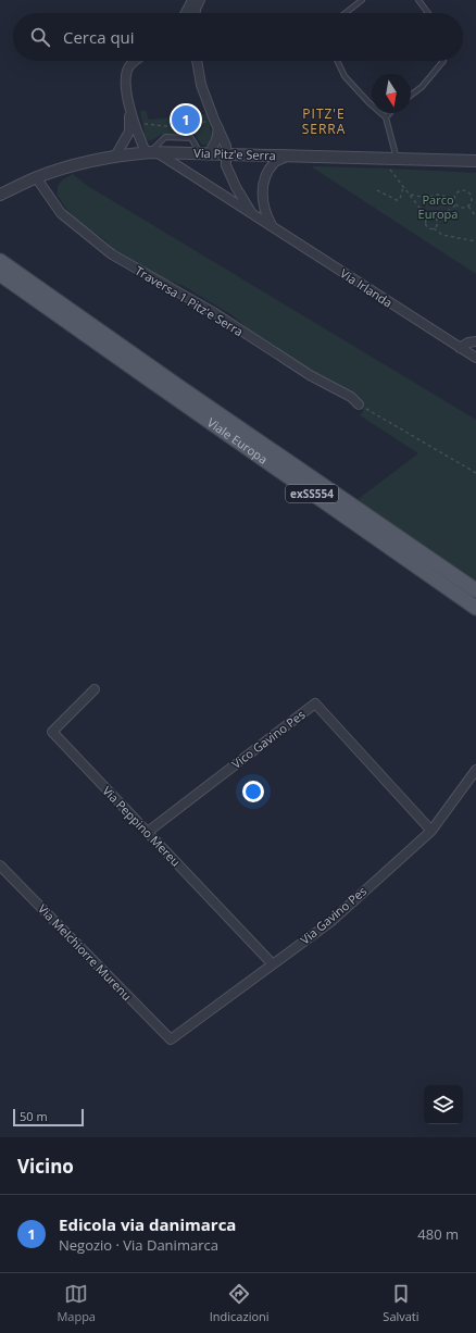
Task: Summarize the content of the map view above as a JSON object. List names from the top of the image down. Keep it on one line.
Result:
{"streets":{"main road":["Viale Europa","exSS554"],"street":["Via Pitz'e Serra","Via Irlanda","Traversa 1 Pitz'e Serra","Vico Gavino Pes","Via Peppino Mereu","Via Gavino Pes","Via Melchiorre Murenu"]},"crossings":[["Via Pitz'e Serra","Via Irlanda"],["Via Pitz'e Serra","Traversa 1 Pitz'e Serra"],["Vico Gavino Pes","Via Peppino Mereu"],["Vico Gavino Pes","Via Gavino Pes"],["Via Peppino Mereu","Via Gavino Pes"],["Via Gavino Pes","Via Melchiorre Murenu"]],"districts":["PITZ'E SERRA"],"parks":["Parco Europa"],"scale_bar":"50 m","north":"bottom","page":{"search":"Cerca qui","pins":"1","scale":"50 m","heading":"Vicino","list":[{"mark":"1","name":"Edicola via danimarca","note":"Negozio · Via Danimarca","value":"480 m"}],"nav":["Mappa","Indicazioni","Salvati"]}}
